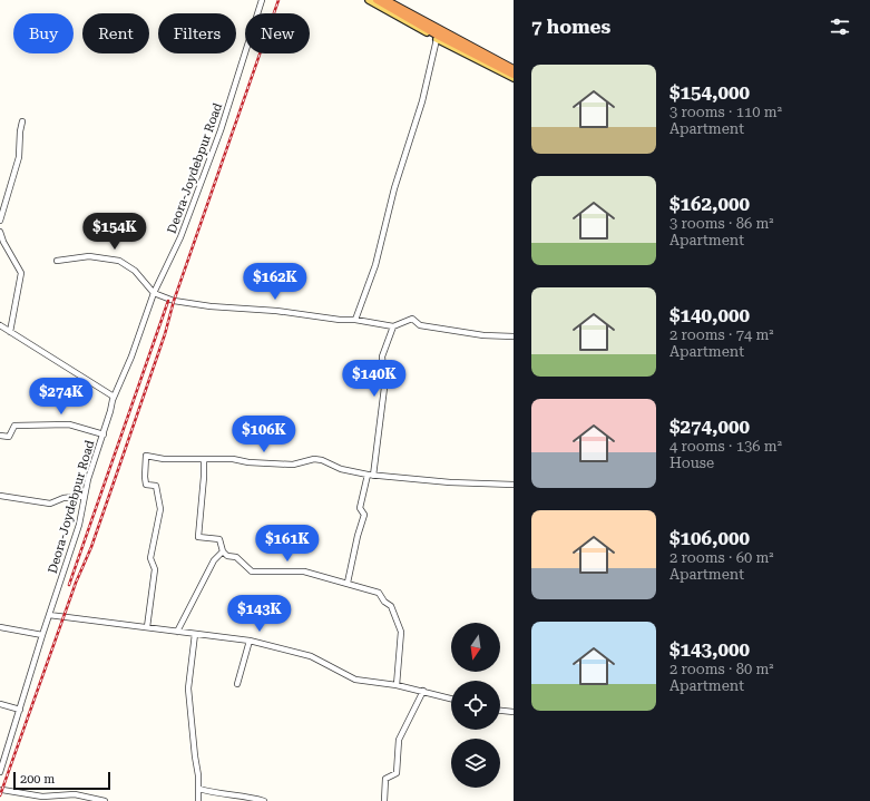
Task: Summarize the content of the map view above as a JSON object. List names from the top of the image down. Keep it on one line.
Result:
{"streets":{"street":["Deora-Joydebpur Road"]},"scale_bar":"200 m","north":"bottom","page":{"heading":"7 homes","chip":["Buy","Rent","Filters","New"],"list":[{"name":"$154,000","note":"3 rooms · 110 m² · Apartment"},{"name":"$162,000","note":"3 rooms · 86 m² · Apartment"},{"name":"$140,000","note":"2 rooms · 74 m² · Apartment"},{"name":"$274,000","note":"4 rooms · 136 m² · House"},{"name":"$106,000","note":"2 rooms · 60 m² · Apartment"},{"name":"$143,000","note":"2 rooms · 80 m² · Apartment"}],"price":["$154K","$162K","$140K","$274K","$106K","$161K","$143K"],"scale":"200 m"}}
